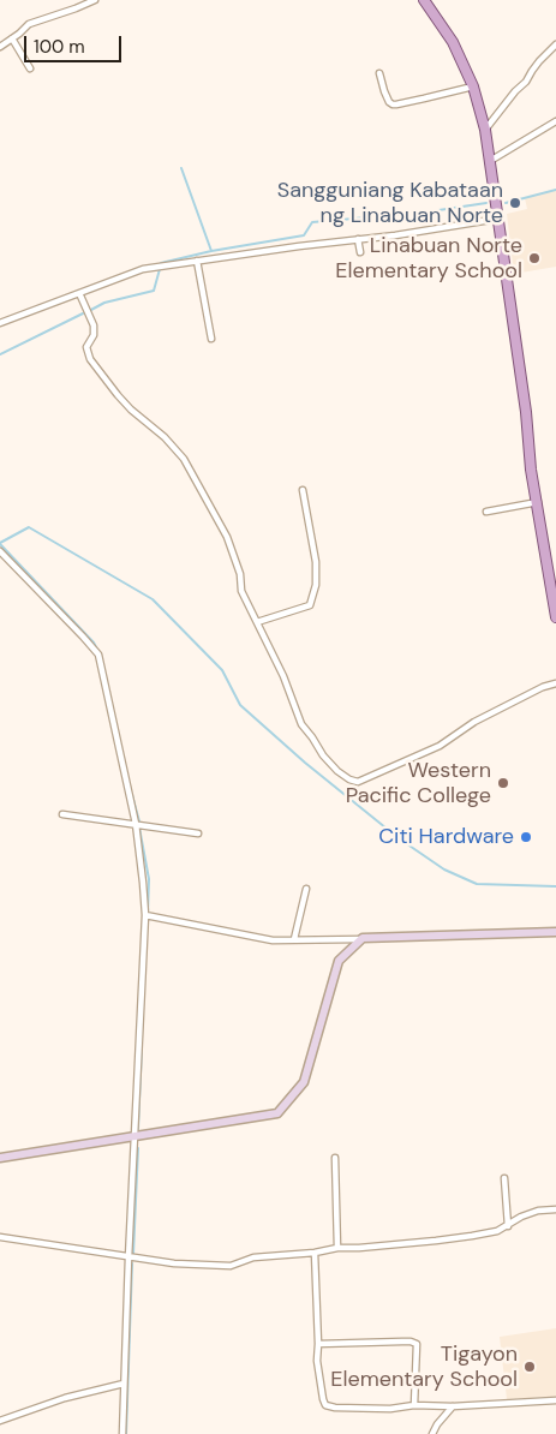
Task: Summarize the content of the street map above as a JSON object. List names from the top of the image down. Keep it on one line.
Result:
{"places":["Sangguniang Kabataan ng Linabuan Norte","Linabuan Norte Elementary School","Western Pacific College","Citi Hardware","Tigayon Elementary School"],"scale_bar":"100 m"}
